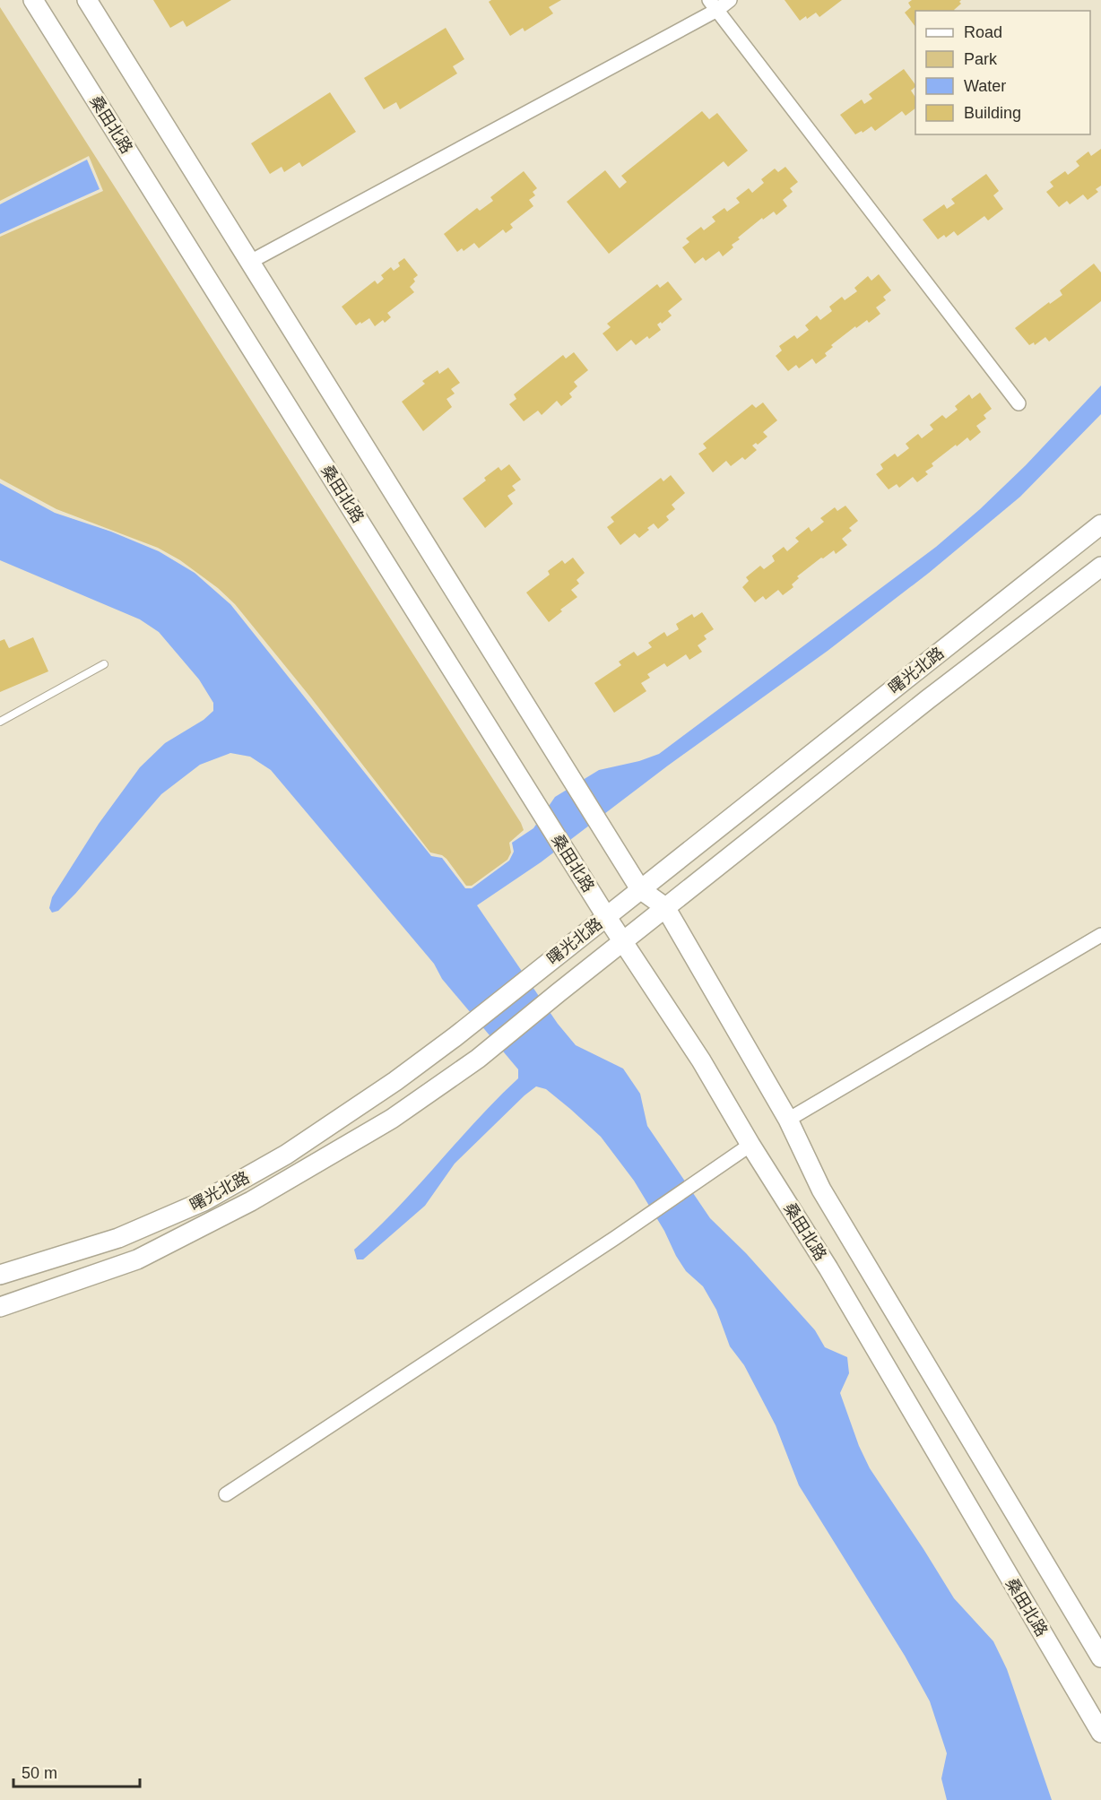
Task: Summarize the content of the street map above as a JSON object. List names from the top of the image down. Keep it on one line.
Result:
{"streets":{"main road":["桑田北路","曙光北路"]},"crossings":[["桑田北路","曙光北路"]],"legend":["Road","Park","Water","Building"],"scale_bar":"50 m"}
